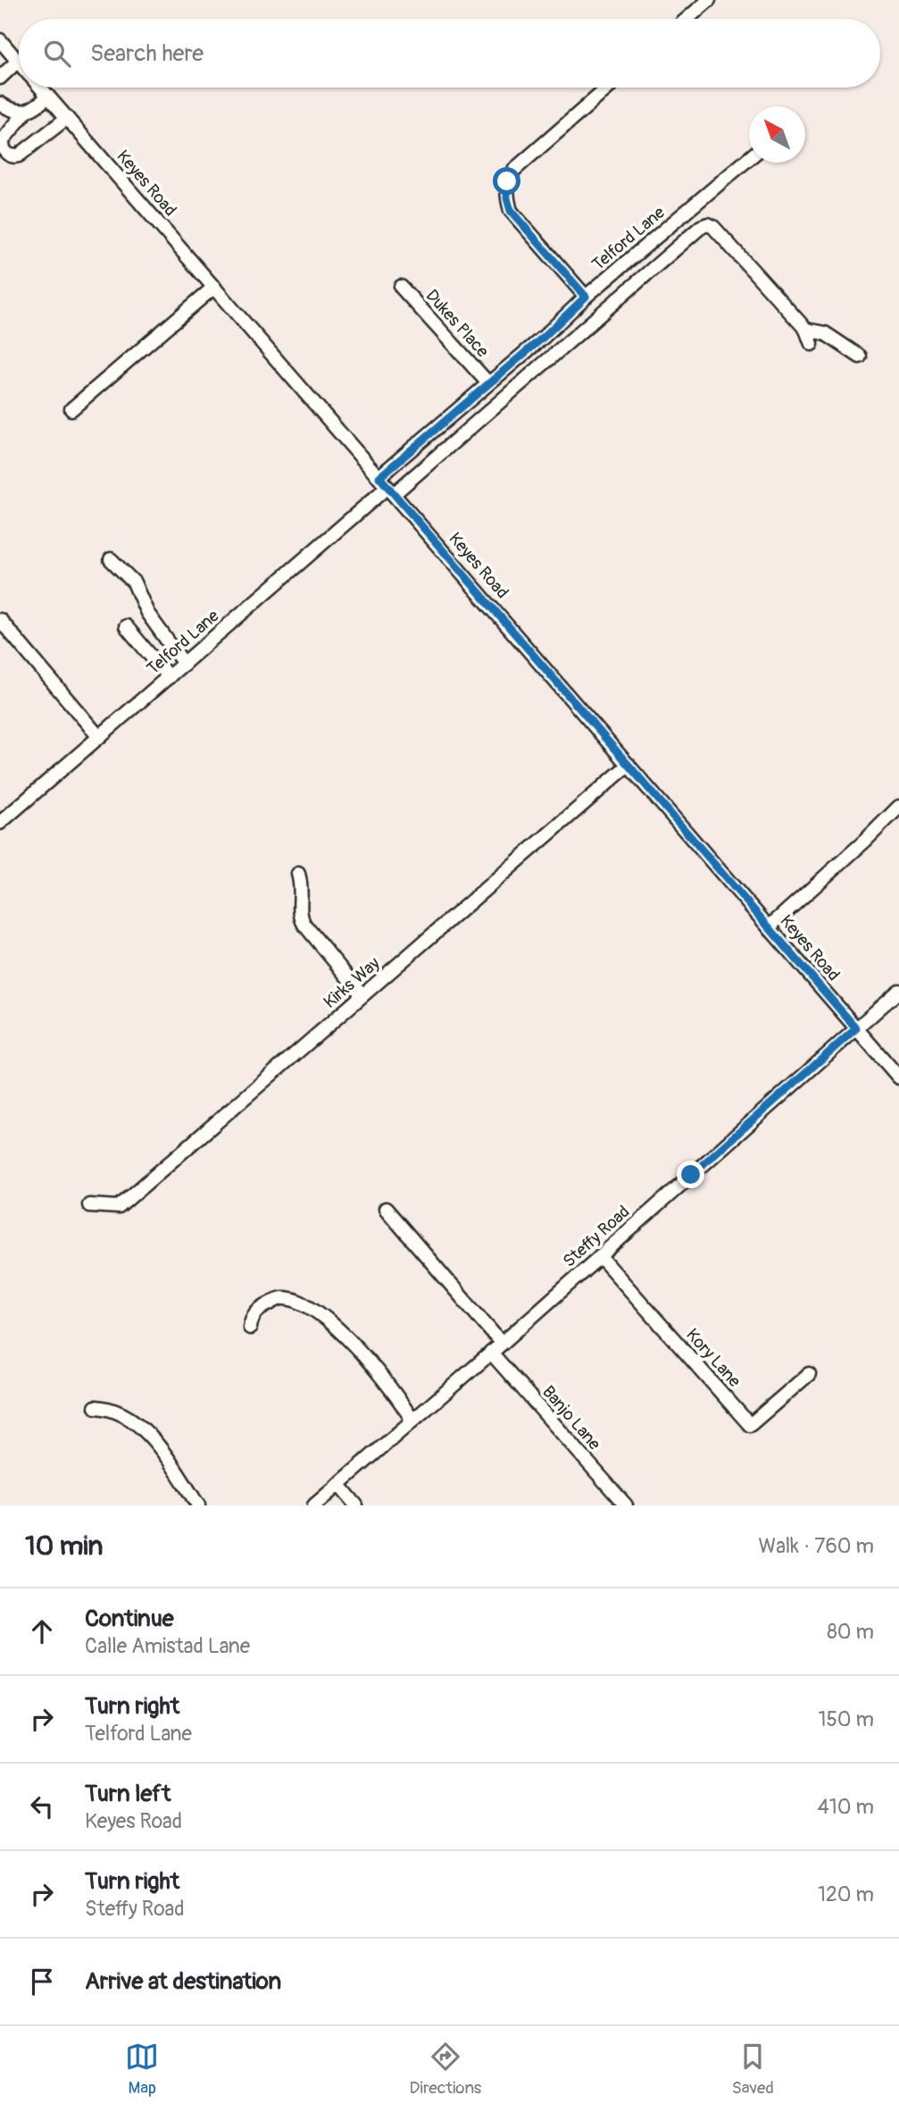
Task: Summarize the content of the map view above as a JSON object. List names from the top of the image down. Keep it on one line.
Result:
{"streets":{"street":["Keyes Road","Telford Lane","Dukes Place","Kirks Way","Steffy Road","Kory Lane","Banjo Lane"]},"crossings":[["Keyes Road","Telford Lane"],["Keyes Road","Kirks Way"],["Keyes Road","Steffy Road"],["Telford Lane","Dukes Place"],["Steffy Road","Kory Lane"],["Steffy Road","Banjo Lane"]],"north":"top left","page":{"search":"Search here","heading":["10 min","Walk · 760 m"],"list":[["Continue","Calle Amistad Lane","80 m"],["Turn right","Telford Lane","150 m"],["Turn left","Keyes Road","410 m"],["Turn right","Steffy Road","120 m"],"Arrive at destination"],"nav":["Map","Directions","Saved"]}}
